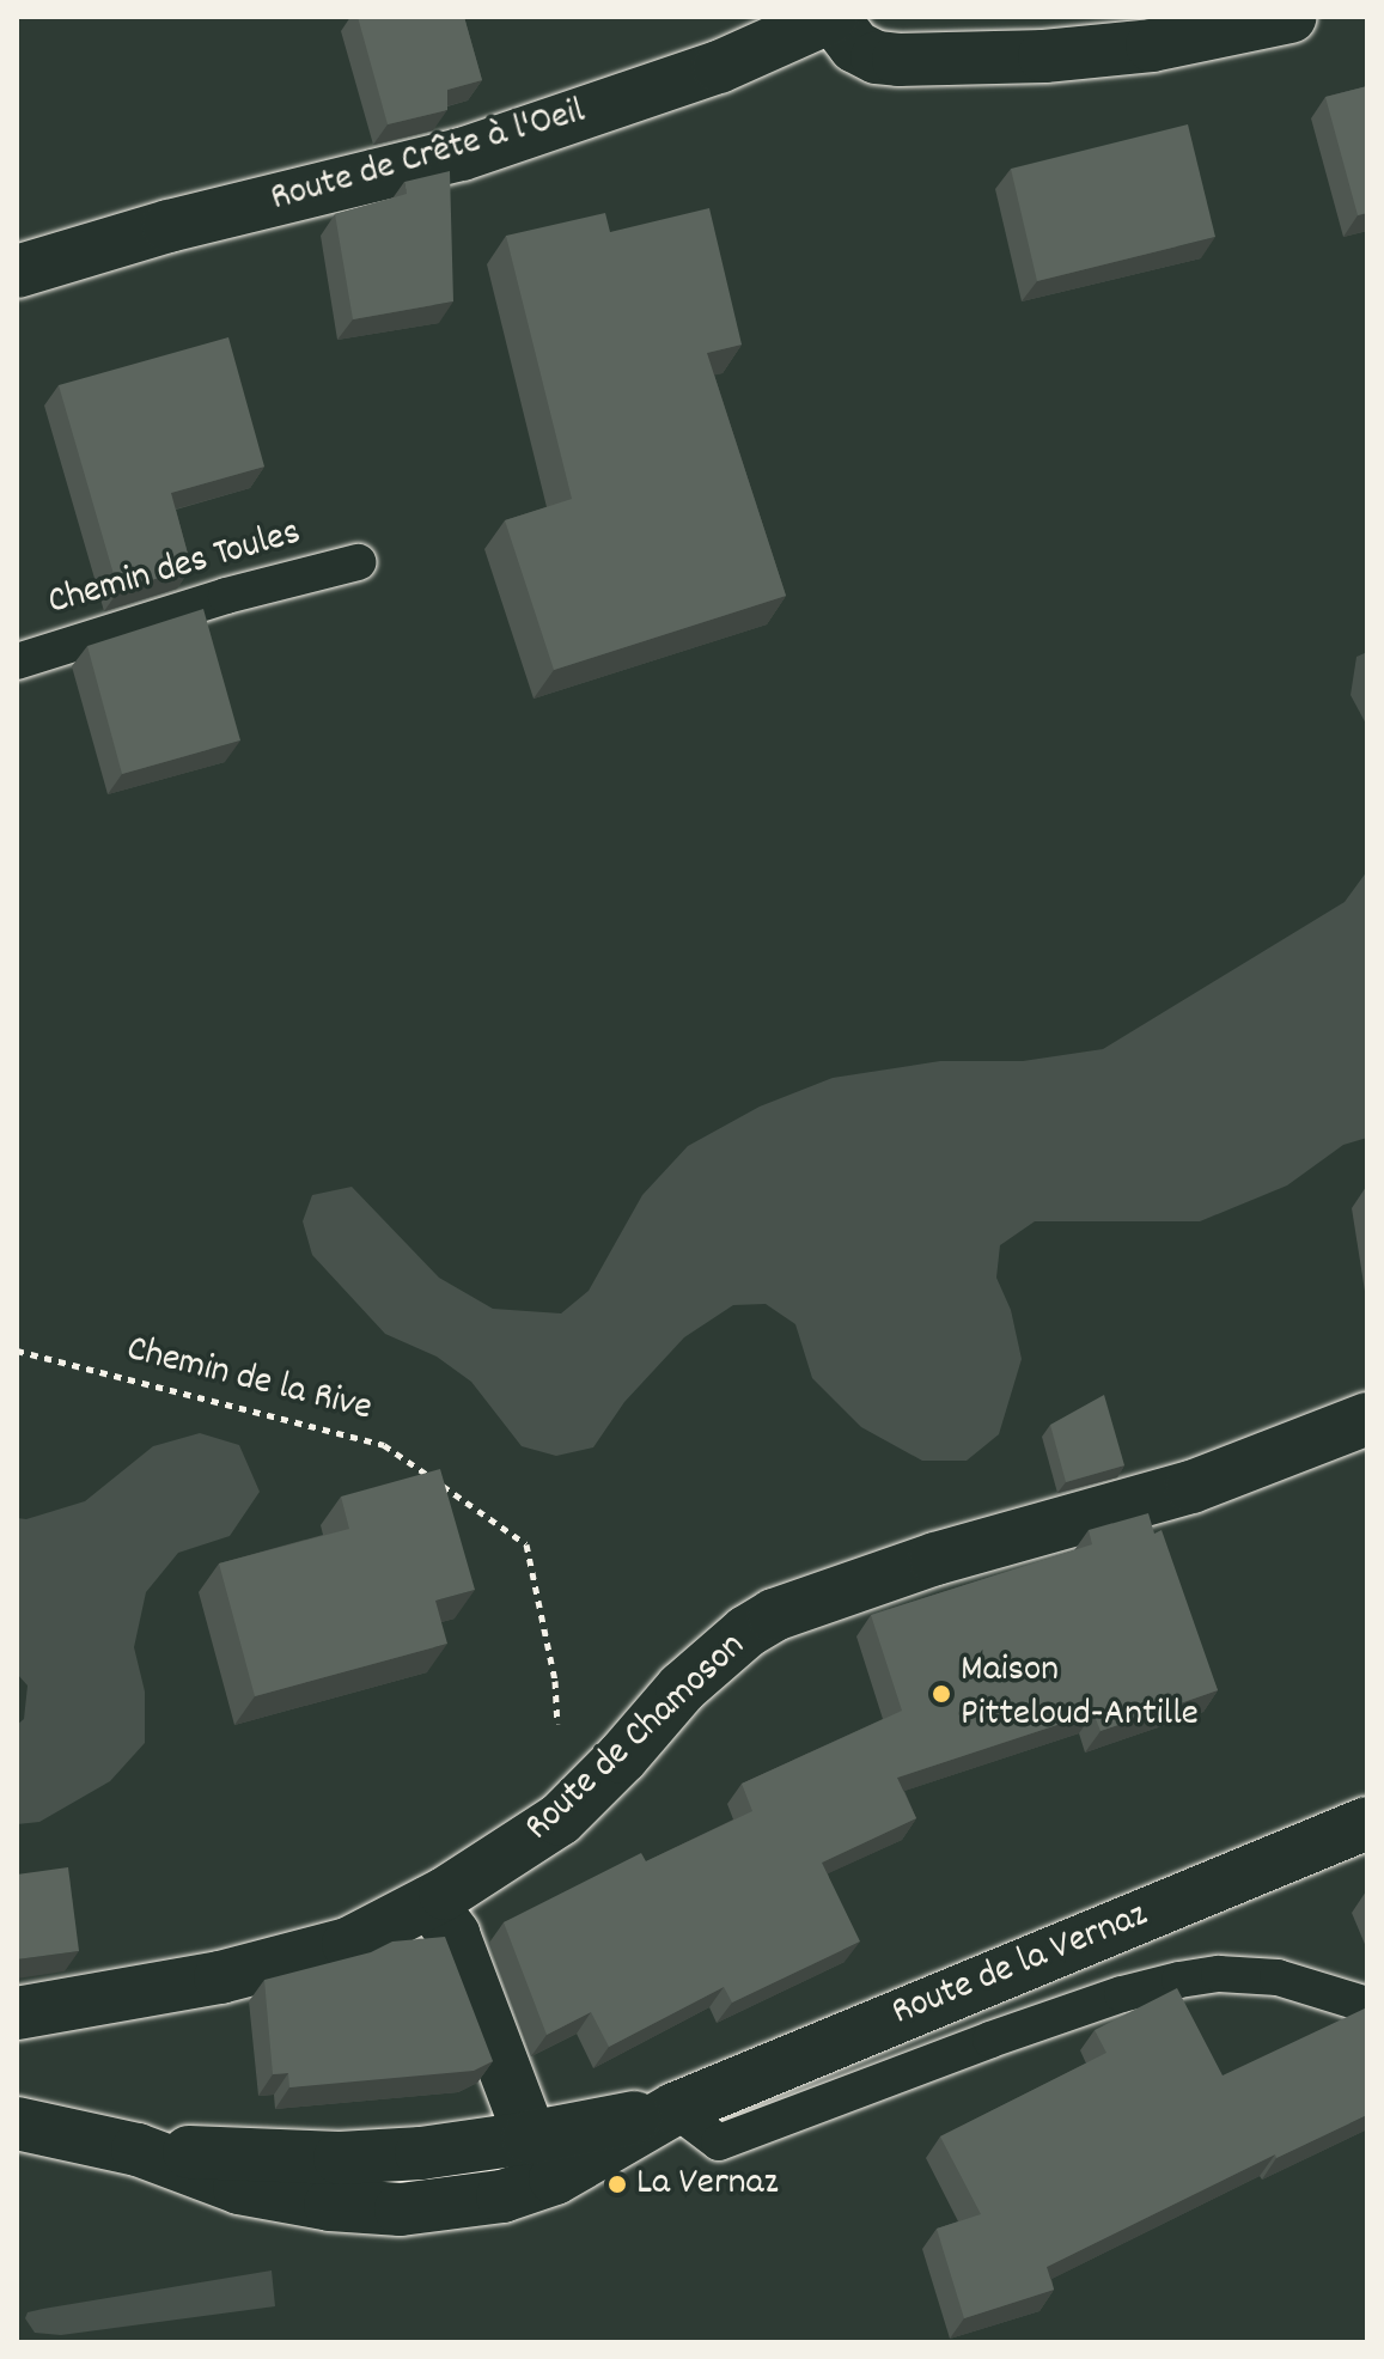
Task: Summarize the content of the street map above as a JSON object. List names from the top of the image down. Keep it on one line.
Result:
{"streets":{"street":["Route de Crête à l'Oeil","Route de Chamoson","Route de la Vernaz"],"lane":["Chemin des Toules"],"path":["Chemin de la Rive"]},"places":["Maison Pitteloud-Antille","La Vernaz"]}
